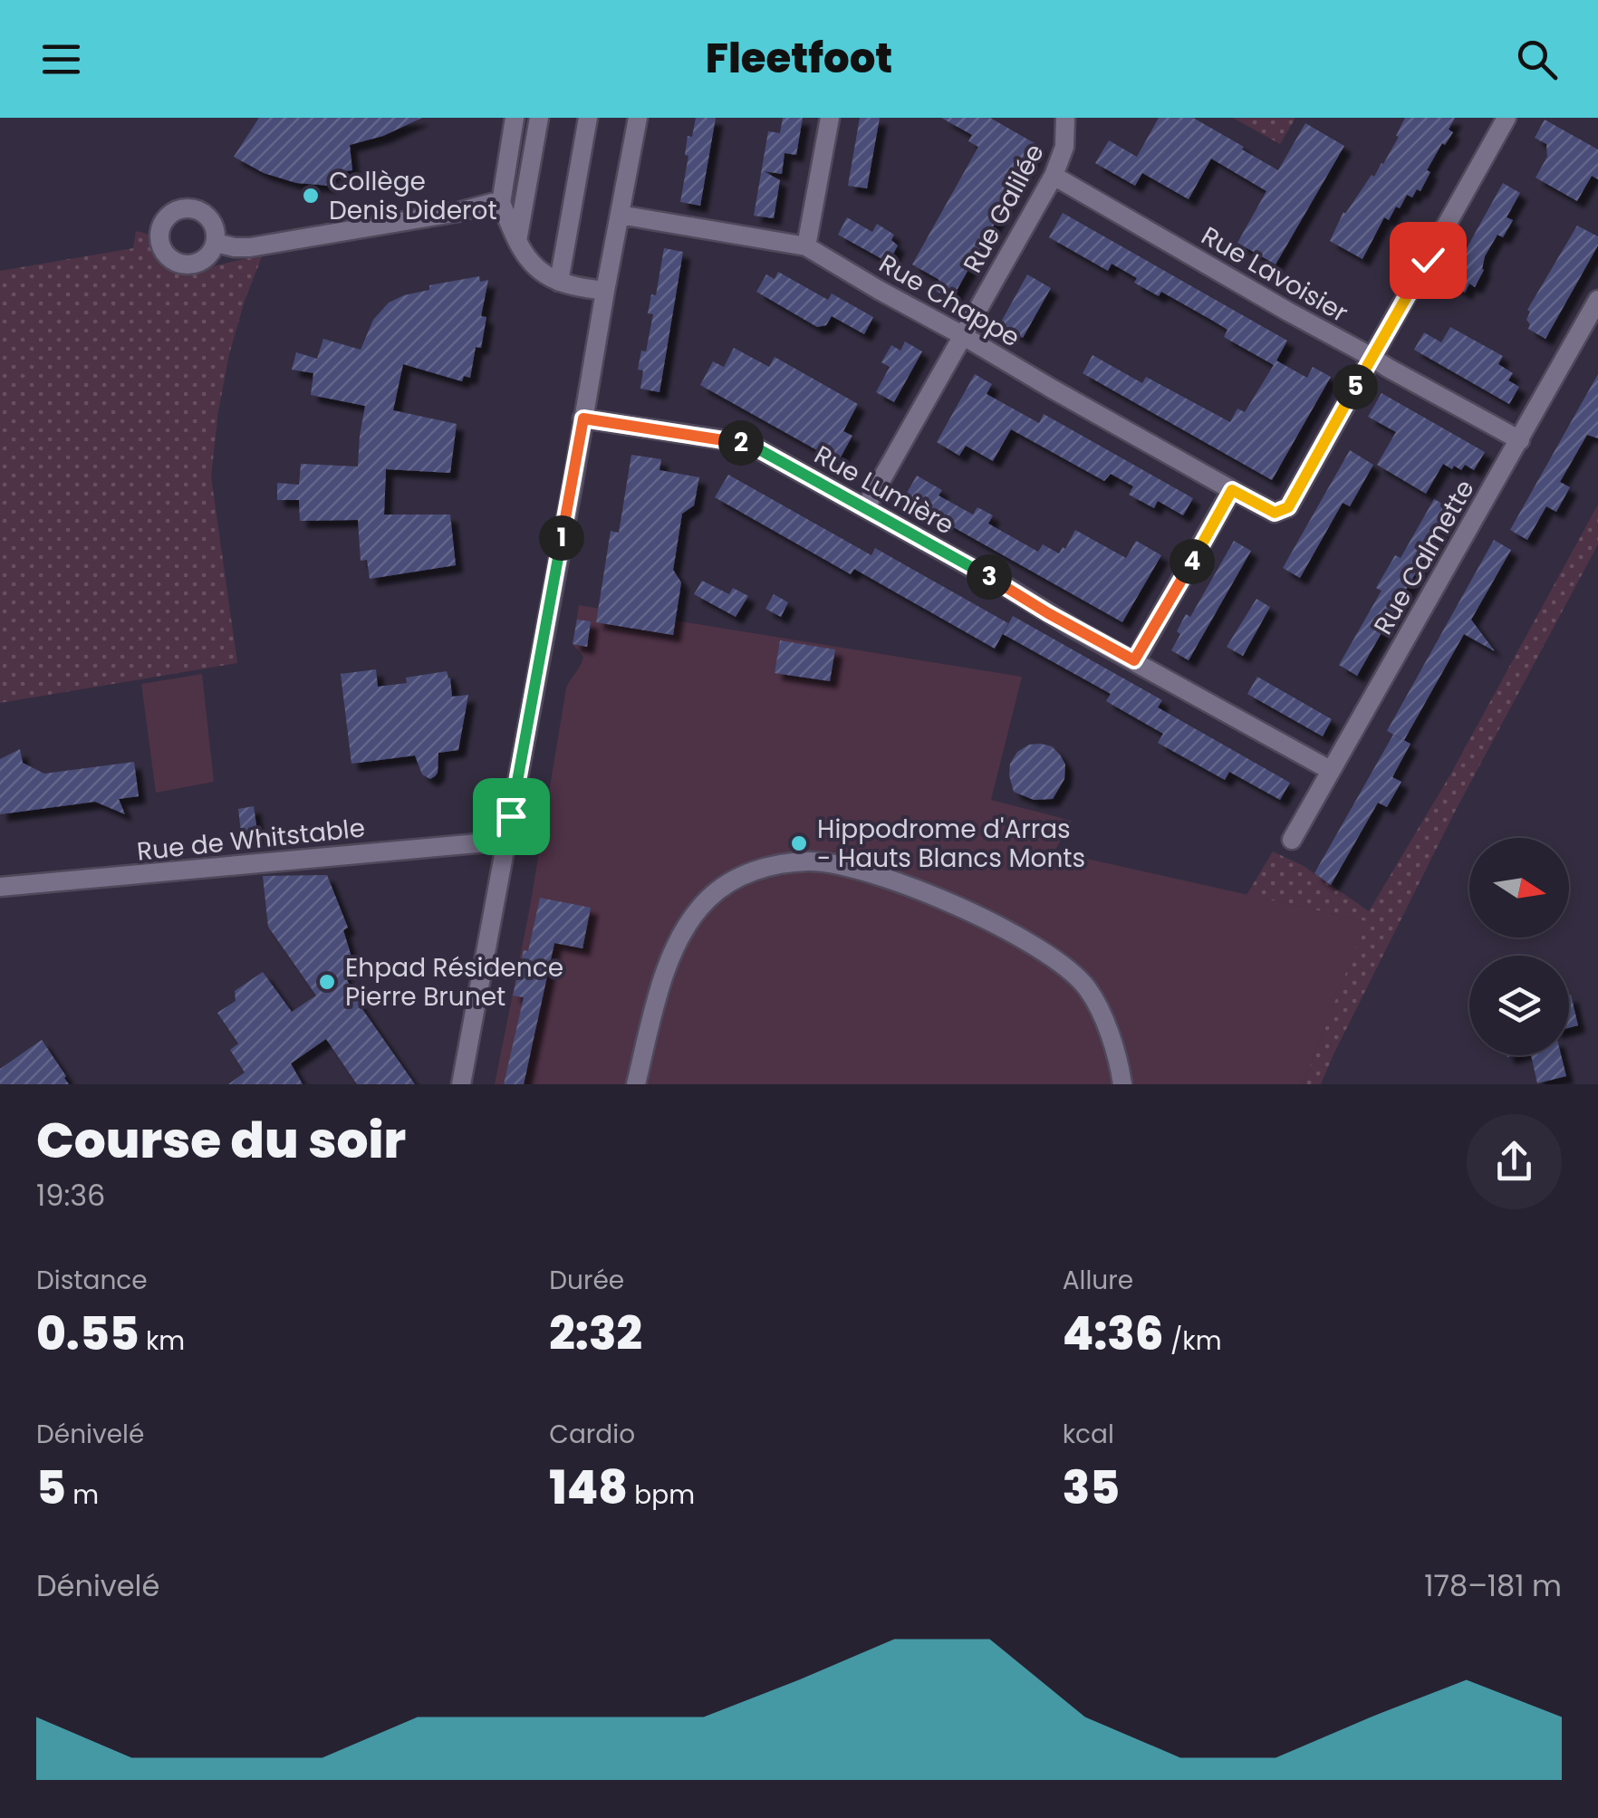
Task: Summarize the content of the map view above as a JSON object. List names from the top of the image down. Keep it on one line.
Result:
{"streets":{"street":["Rue Galilée","Rue Lavoisier","Rue Chappe","Rue Lumière","Rue Calmette","Rue de Whitstable"]},"crossings":[["Rue Galilée","Rue Lavoisier"],["Rue Galilée","Rue Chappe"],["Rue Galilée","Rue Lumière"],["Rue Lavoisier","Rue Chappe"],["Rue Lavoisier","Rue Calmette"],["Rue Lumière","Rue Calmette"]],"places":["Collège Denis Diderot","Hippodrome d'Arras - Hauts Blancs Monts","Ehpad Résidence Pierre Brunet"],"north":"right","page":{"header":"Fleetfoot","pins":["5","2","1","4","3"],"heading":["Course du soir","19:36"],"stats":[["Distance","0.55 km"],["Durée","2:32"],["Allure","4:36 /km"],["Dénivelé","5 m"],["Cardio","148 bpm"],["kcal","35"]],"chart":["Dénivelé","178–181 m"]}}
